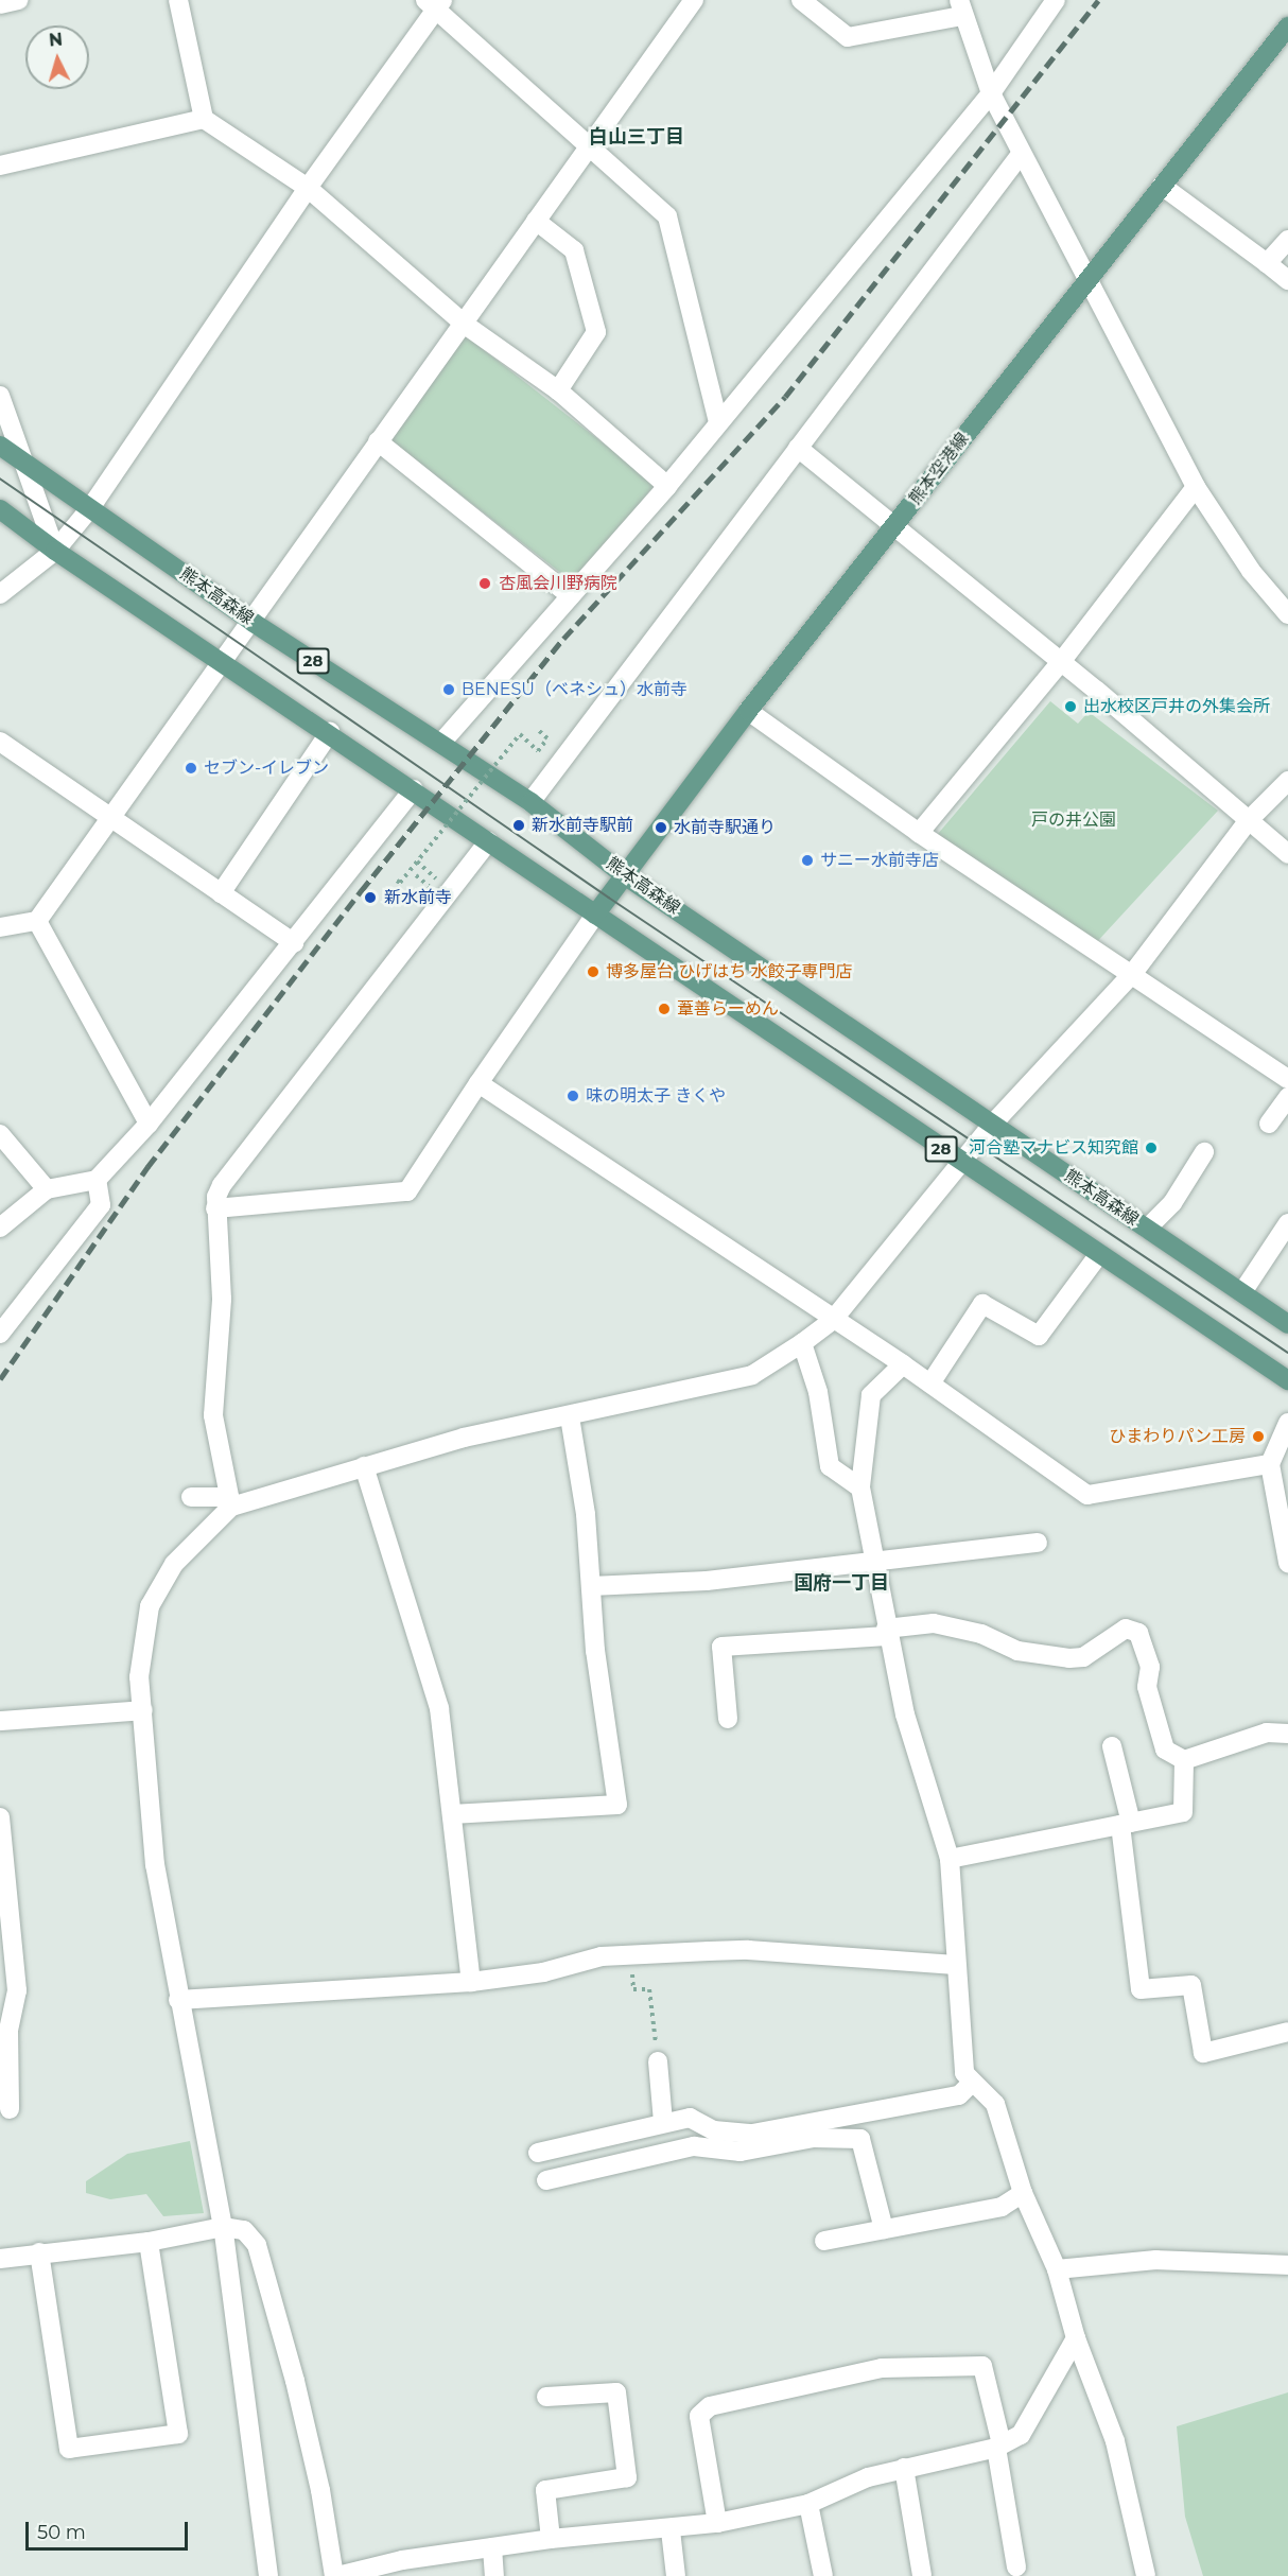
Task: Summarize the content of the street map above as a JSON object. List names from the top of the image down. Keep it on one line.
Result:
{"streets":{"main road":["熊本空港線","熊本高森線","28"]},"crossings":[["熊本空港線","熊本高森線"],["熊本空港線","28"]],"districts":["白山三丁目","国府一丁目"],"parks":["戸の井公園"],"places":["杏風会川野病院","BENESU（ベネシュ）水前寺","出水校区戸井の外集会所","セブン-イレブン","新水前寺駅前","水前寺駅通り","サニー水前寺店","新水前寺","博多屋台 ひげはち 水餃子専門店","葦善らーめん","味の明太子 きくや","河合塾マナビス知究館","ひまわりパン工房"],"scale_bar":"50 m","north":"top"}
